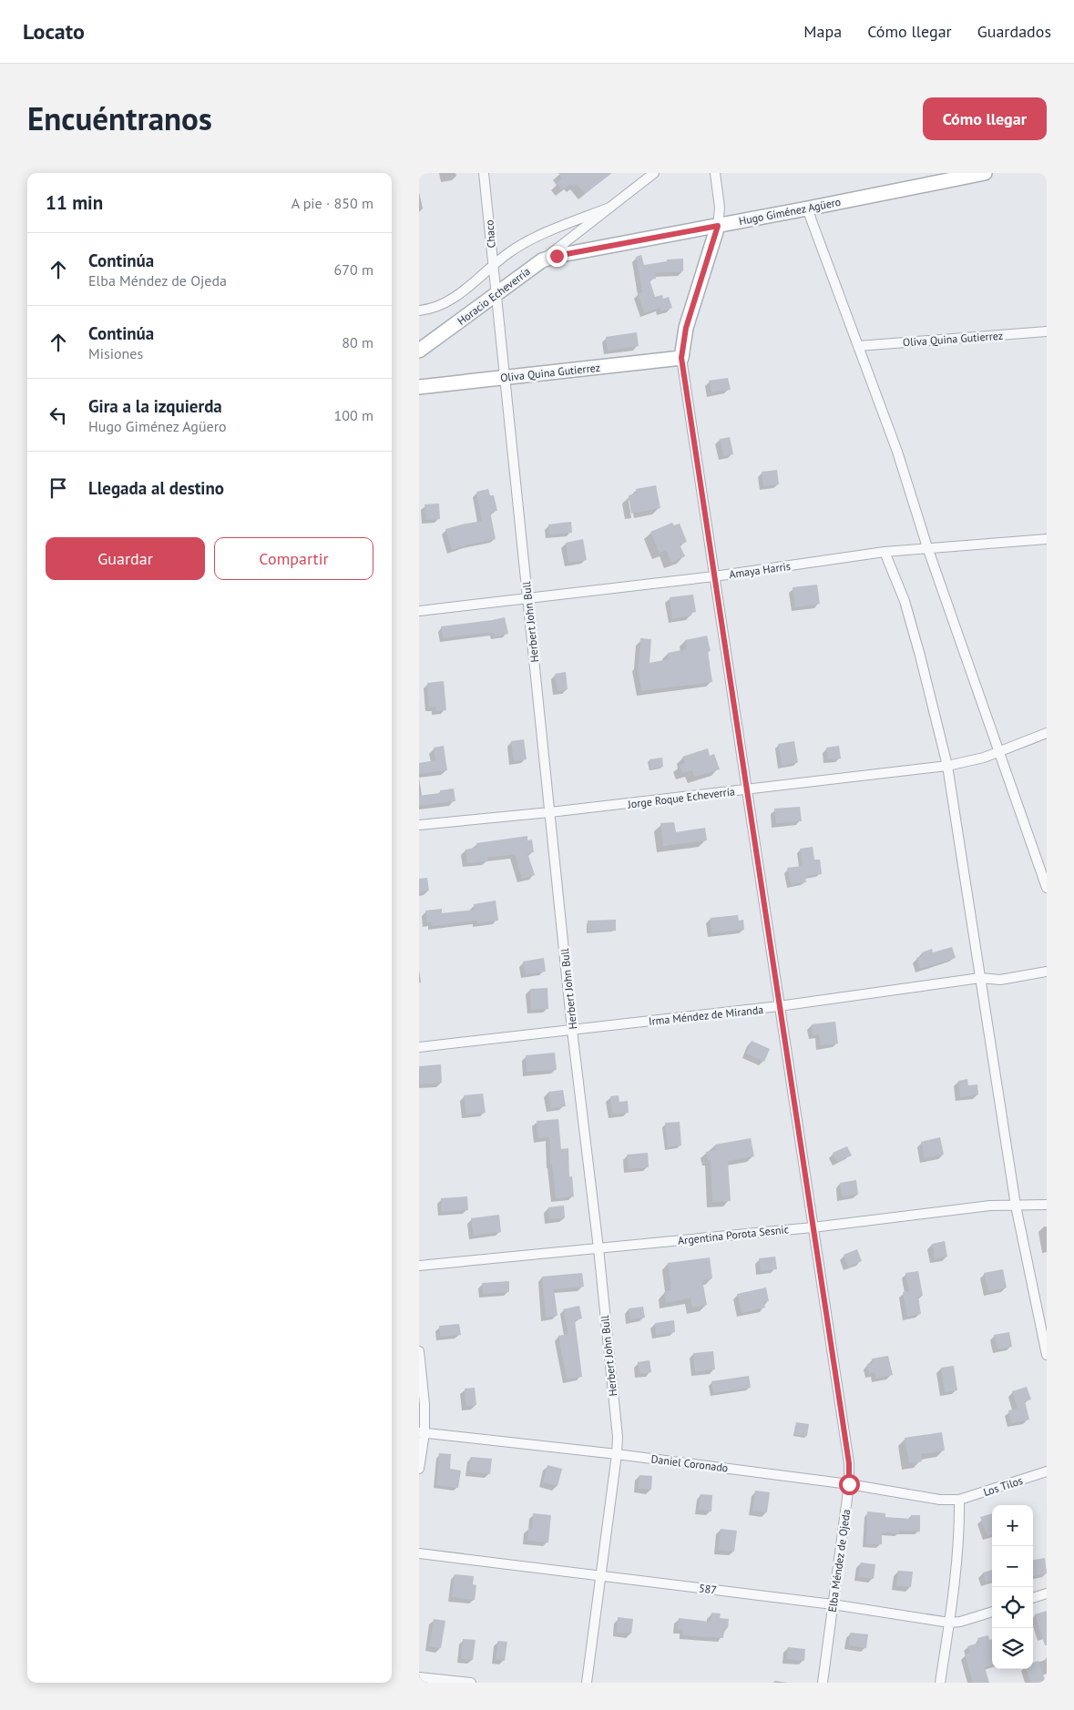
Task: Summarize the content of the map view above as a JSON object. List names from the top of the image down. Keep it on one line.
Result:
{"streets":{"street":["Hugo Giménez Agüero","Chaco","Horacio Echeverría","Oliva Quina Gutierrez","Amaya Harris","Herbert John Bull","Jorge Roque Echeverría","Irma Méndez de Miranda","Argentina Porota Sesnic","Daniel Coronado","Los Tilos","Elba Méndez de Ojeda","587"]},"crossings":[["Hugo Giménez Agüero","Horacio Echeverría"],["Chaco","Horacio Echeverría"],["Chaco","Herbert John Bull"],["Horacio Echeverría","Herbert John Bull"],["Oliva Quina Gutierrez","Herbert John Bull"],["Oliva Quina Gutierrez","Elba Méndez de Ojeda"],["Amaya Harris","Herbert John Bull"],["Amaya Harris","Elba Méndez de Ojeda"],["Herbert John Bull","Jorge Roque Echeverría"],["Herbert John Bull","Irma Méndez de Miranda"],["Herbert John Bull","Argentina Porota Sesnic"],["Herbert John Bull","Daniel Coronado"],["Herbert John Bull","587"],["Jorge Roque Echeverría","Elba Méndez de Ojeda"],["Irma Méndez de Miranda","Elba Méndez de Ojeda"],["Argentina Porota Sesnic","Elba Méndez de Ojeda"],["Daniel Coronado","Los Tilos"],["Daniel Coronado","Elba Méndez de Ojeda"],["Elba Méndez de Ojeda","587"]],"page":{"header":"Locato","nav":["Mapa","Cómo llegar","Guardados"],"title":"Encuéntranos","buttons":["Cómo llegar",["Guardar","Compartir"]],"heading":["11 min","A pie · 850 m"],"list":[["Continúa","Elba Méndez de Ojeda","670 m"],["Continúa","Misiones","80 m"],["Gira a la izquierda","Hugo Giménez Agüero","100 m"],"Llegada al destino"],"map_buttons":["+","−"]}}
